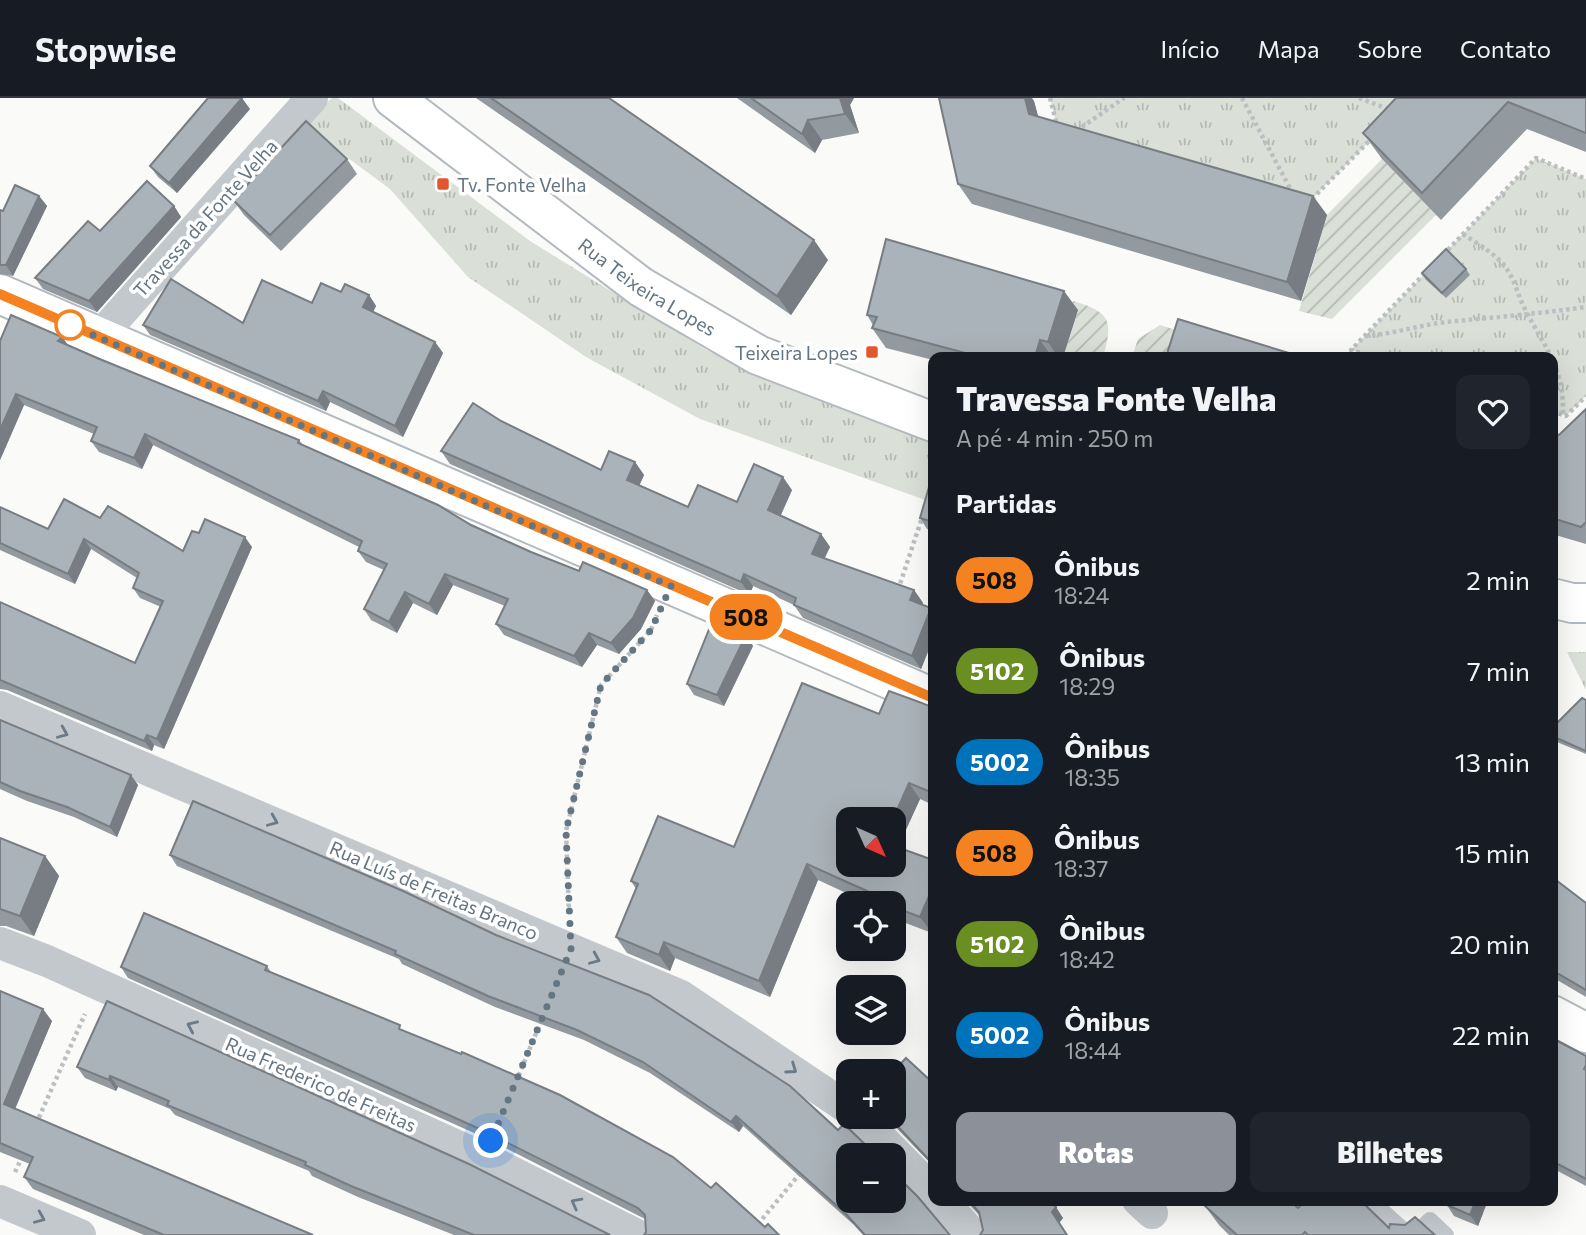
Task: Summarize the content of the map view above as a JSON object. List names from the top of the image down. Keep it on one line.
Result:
{"streets":{"street":["Travessa da Fonte Velha","Rua Teixeira Lopes","Rua Luís de Freitas Branco","Rua Frederico de Freitas"]},"one_way":["Rua Luís de Freitas Branco","Rua Frederico de Freitas"],"places":{"transit":["Tv. Fonte Velha","Teixeira Lopes"]},"lines":["bus line 508"],"north":"bottom right","page":{"header":"Stopwise","nav":["Início","Mapa","Sobre","Contato"],"on_map":"508","heading":[["Travessa Fonte Velha","A pé · 4 min · 250 m"],"Partidas"],"list":[{"mark":"508","name":"Ônibus","note":"18:24","value":"2 min"},{"mark":"5102","name":"Ônibus","note":"18:29","value":"7 min"},{"mark":"5002","name":"Ônibus","note":"18:35","value":"13 min"},{"mark":"508","name":"Ônibus","note":"18:37","value":"15 min"},{"mark":"5102","name":"Ônibus","note":"18:42","value":"20 min"},{"mark":"5002","name":"Ônibus","note":"18:44","value":"22 min"}],"map_buttons":["+","−"],"buttons":["Rotas","Bilhetes"]}}
